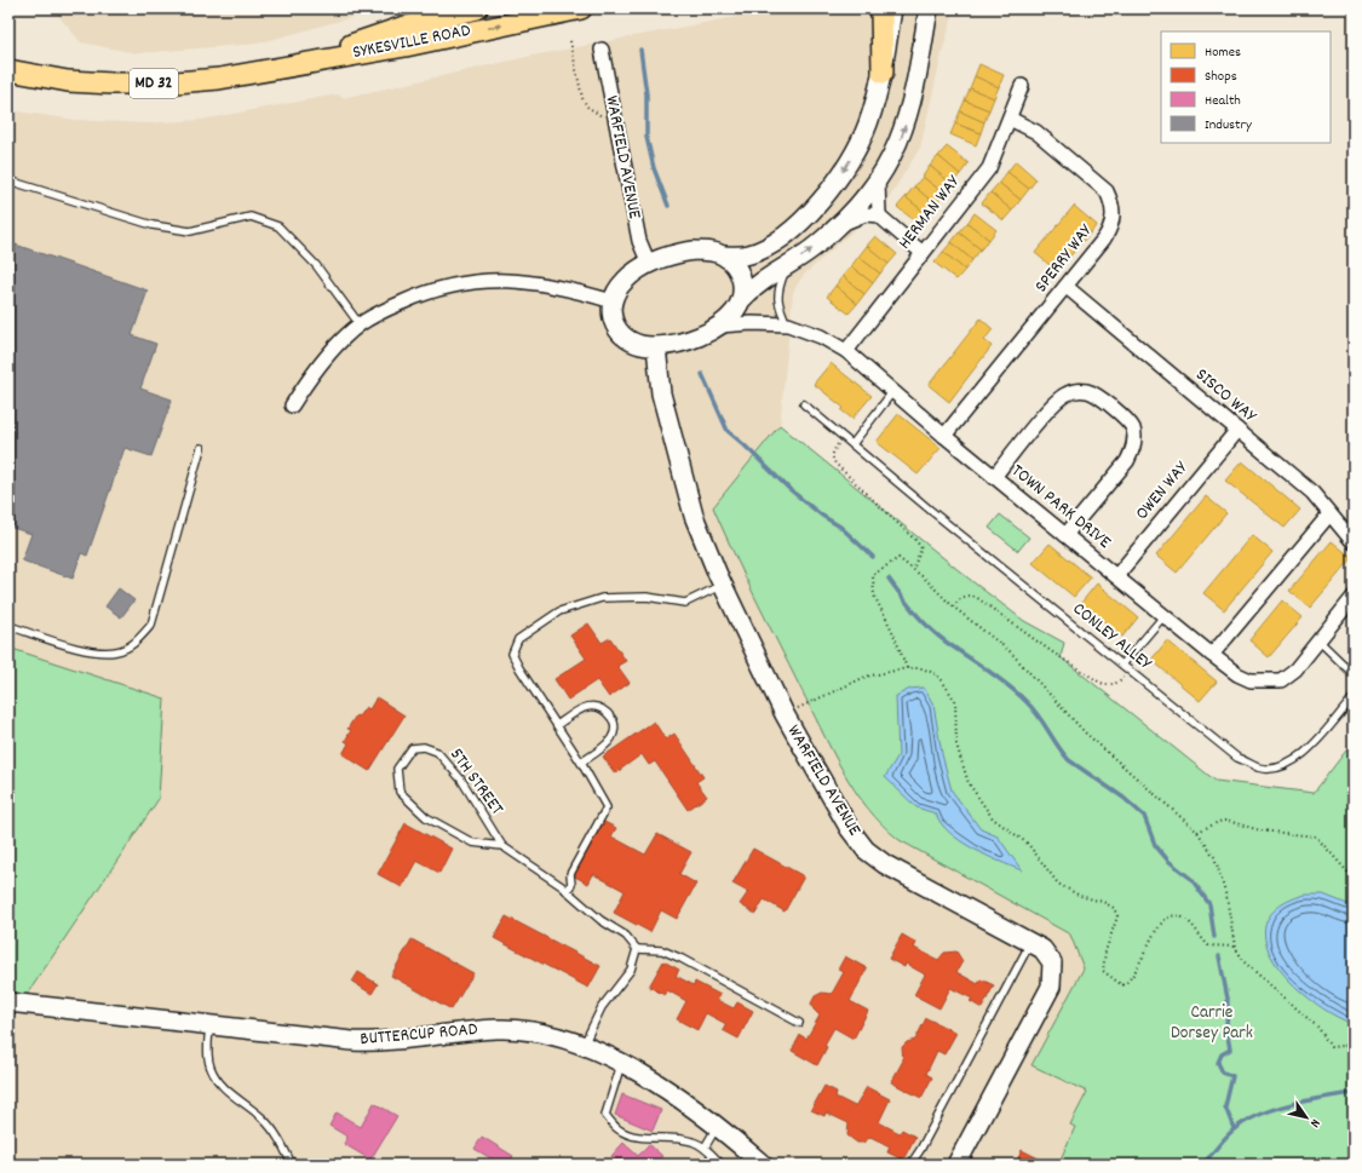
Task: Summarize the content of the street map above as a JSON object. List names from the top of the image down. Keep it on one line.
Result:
{"streets":{"main road":["SYKESVILLE ROAD","MD 32"],"street":["WARFIELD AVENUE","HERMAN WAY","SPERRY WAY","SISCO WAY","OWEN WAY","TOWN PARK DRIVE","BUTTERCUP ROAD"],"lane":["CONLEY ALLEY","5TH STREET"]},"crossings":[["WARFIELD AVENUE","TOWN PARK DRIVE"],["HERMAN WAY","SPERRY WAY"],["HERMAN WAY","TOWN PARK DRIVE"],["SPERRY WAY","SISCO WAY"],["SPERRY WAY","TOWN PARK DRIVE"],["SISCO WAY","OWEN WAY"],["OWEN WAY","TOWN PARK DRIVE"]],"parks":["Carrie Dorsey Park"],"legend":["Homes","Shops","Health","Industry"],"north":"bottom right"}
